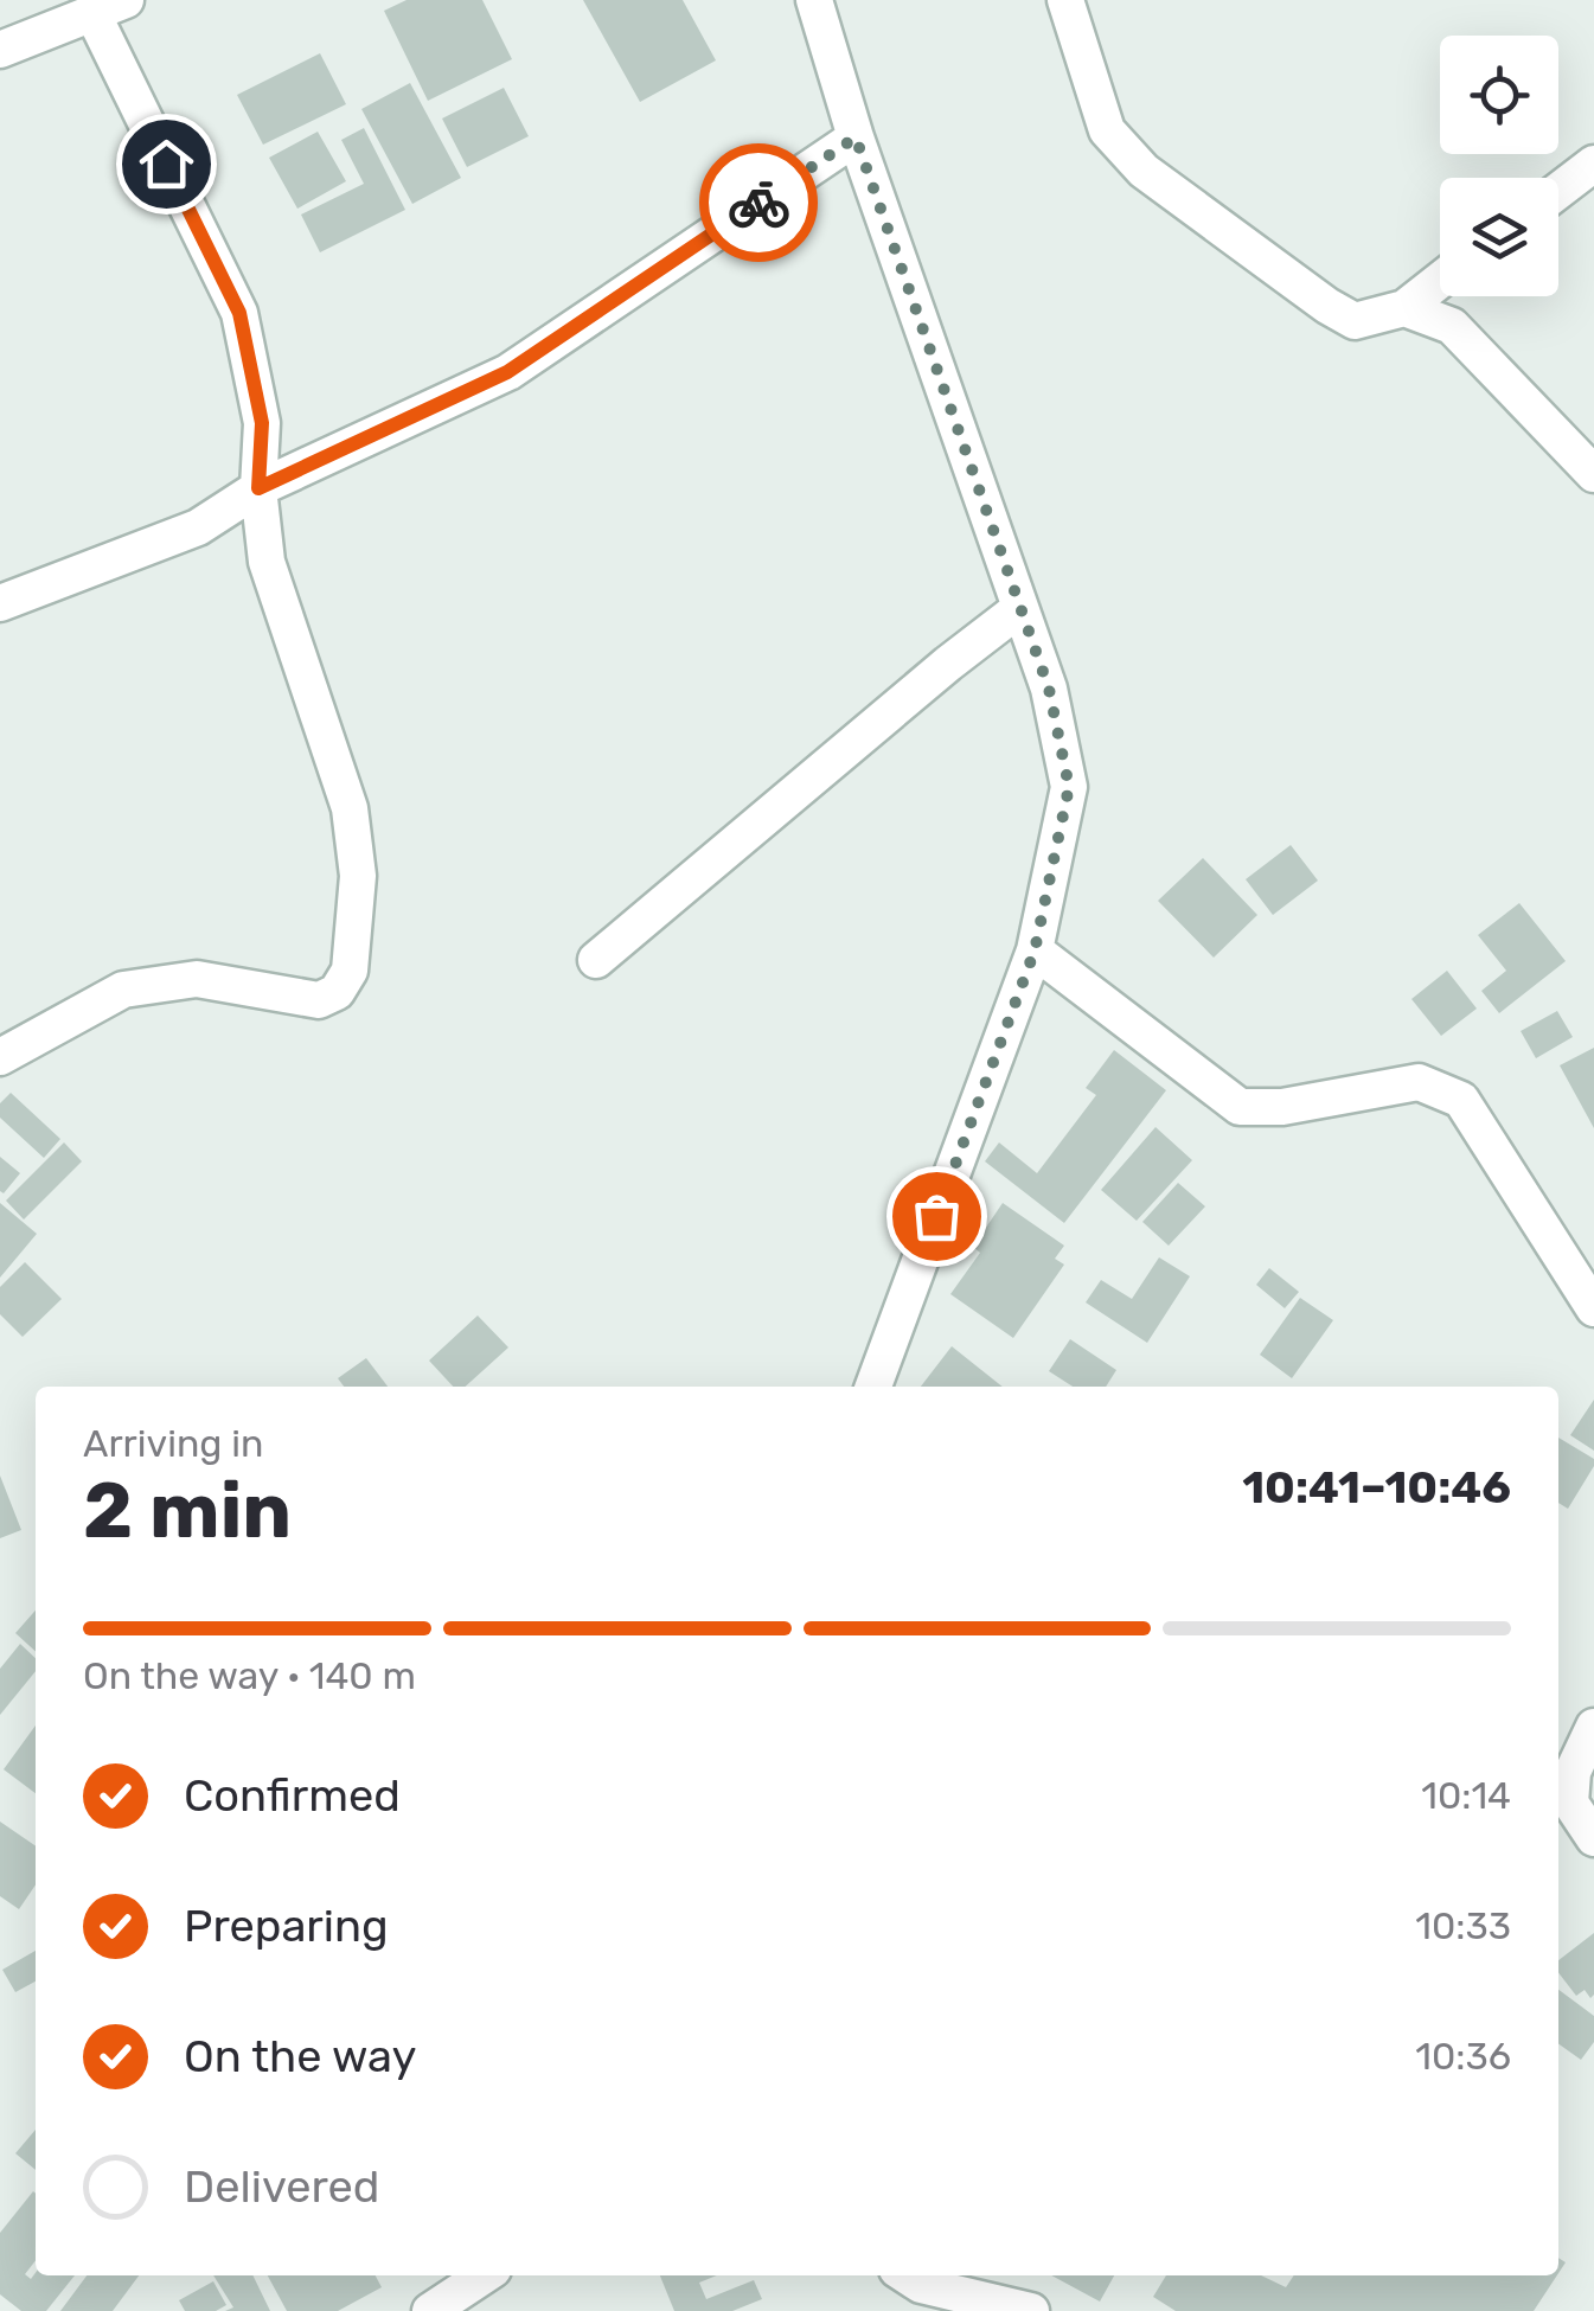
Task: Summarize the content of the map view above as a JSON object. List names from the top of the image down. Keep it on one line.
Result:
{"page":{"heading":["2 min","Arriving in","10:41–10:46"],"bar":"On the way · 140 m","list":[["Confirmed","10:14"],["Preparing","10:33"],["On the way","10:36"],"Delivered"]}}
